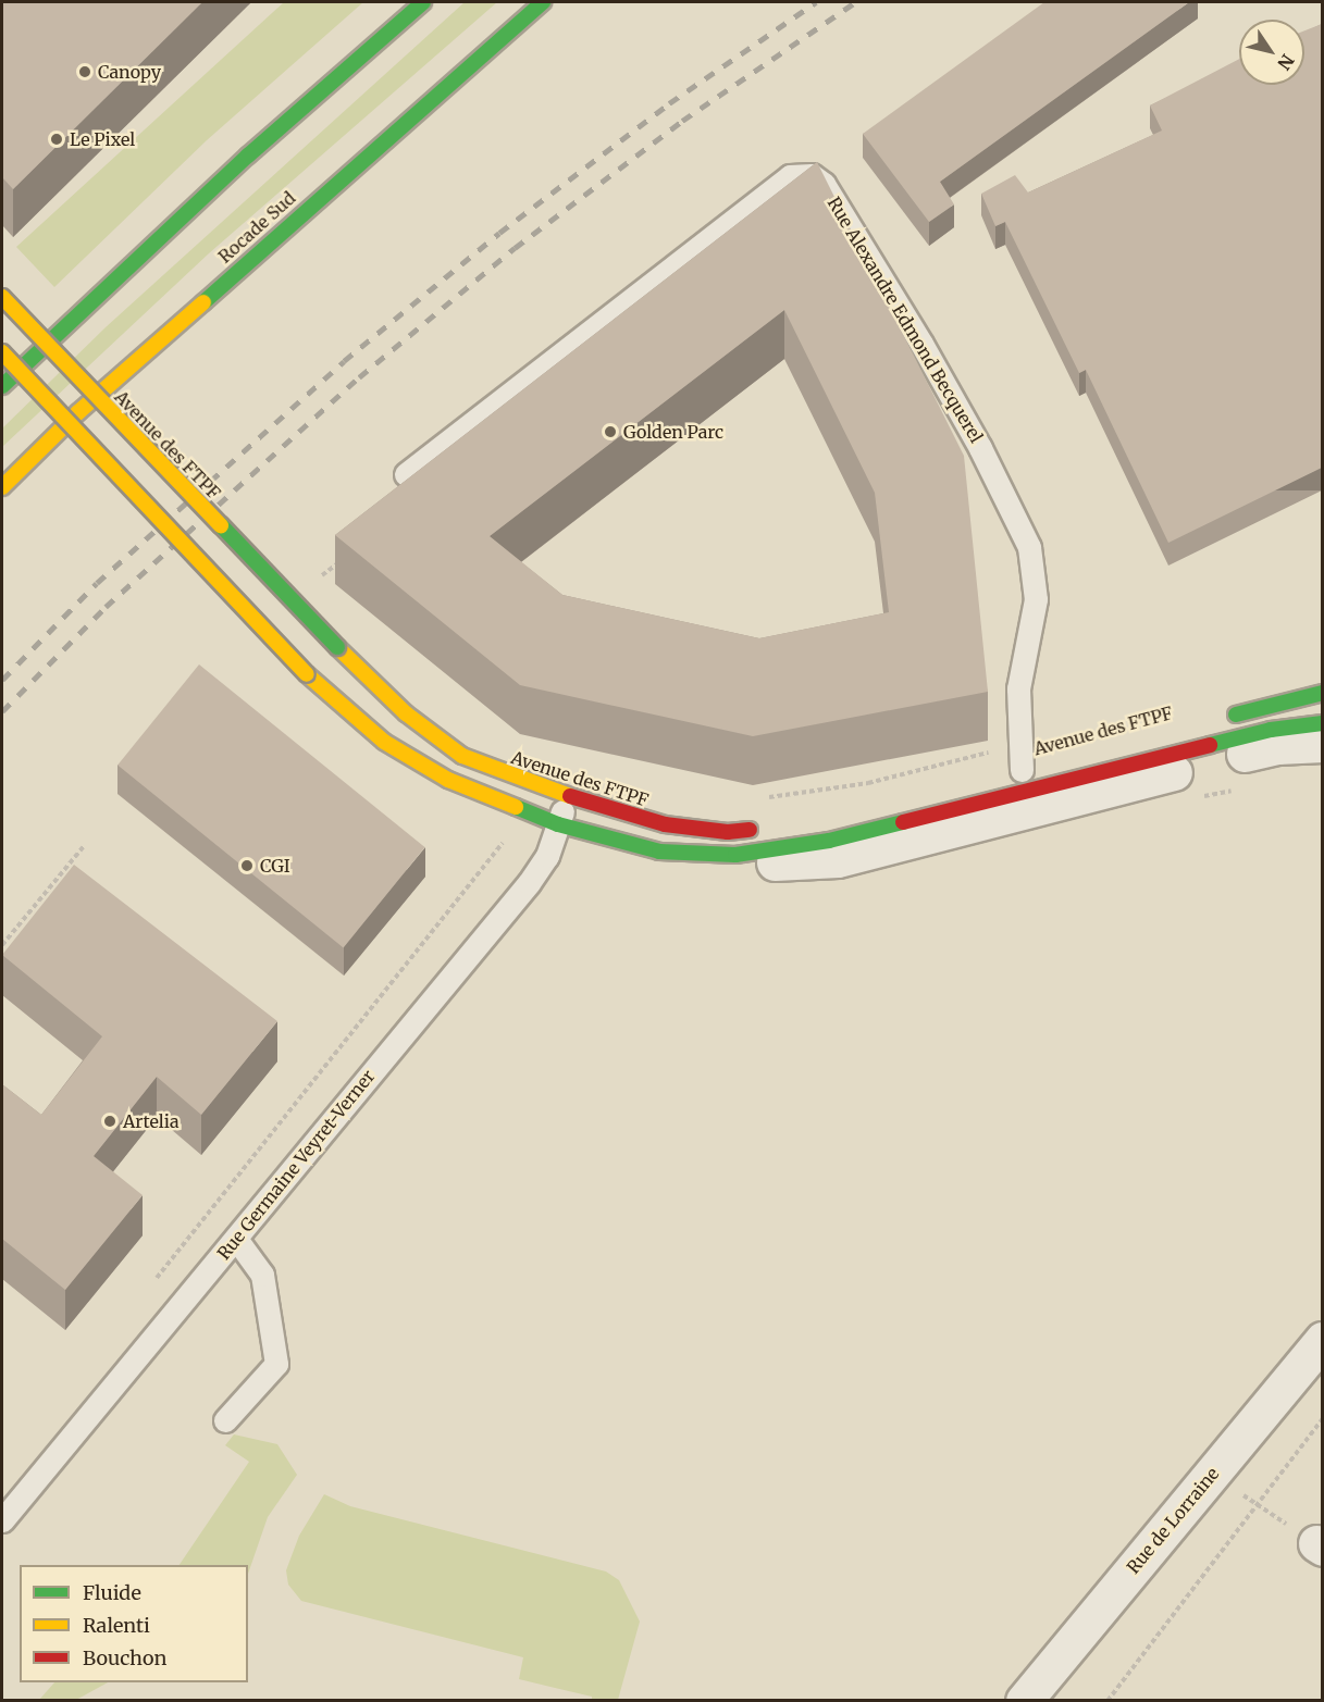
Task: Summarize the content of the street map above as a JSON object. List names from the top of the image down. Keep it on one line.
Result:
{"streets":{"main road":["Rocade Sud","Avenue des FTPF"],"street":["Rue de Lorraine"],"lane":["Rue Alexandre Edmond Becquerel","Rue Germaine Veyret-Verner"]},"crossings":[["Avenue des FTPF","Rue Germaine Veyret-Verner"]],"places":["Canopy","Le Pixel","Golden Parc","CGI","Artelia"],"legend":["Fluide","Ralenti","Bouchon"],"north":"bottom right"}
